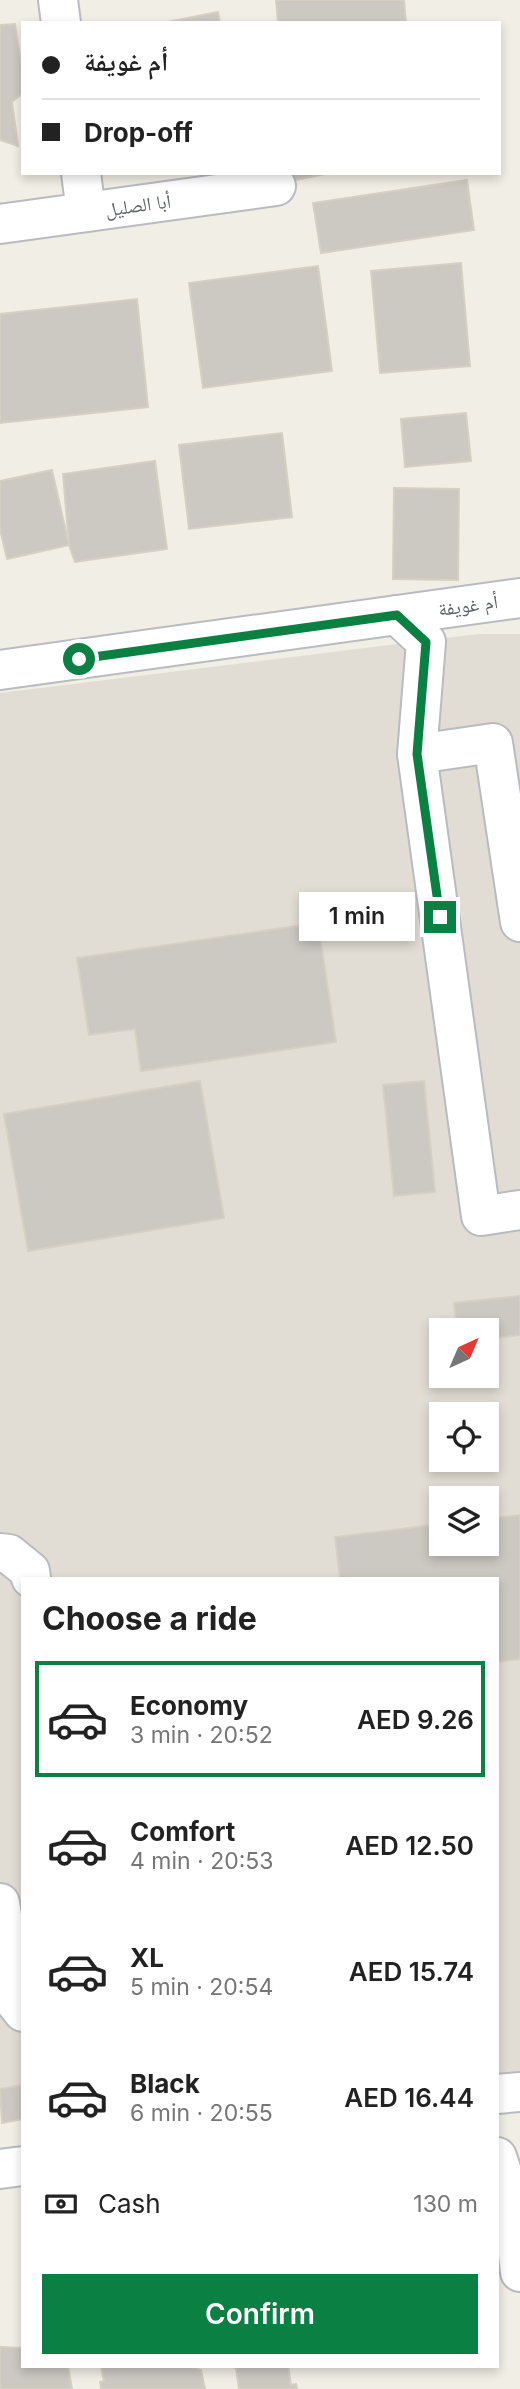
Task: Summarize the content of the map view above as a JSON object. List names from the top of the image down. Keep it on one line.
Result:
{"streets":{"street":["أبا الصليل","أم غويفة"]},"north":"top right","page":{"banner":["أم غويفة","Drop-off"],"bubble":"1 min","heading":"Choose a ride","list":[{"name":"Economy","note":"3 min · 20:52","value":"AED 9.26"},{"name":"Comfort","note":"4 min · 20:53","value":"AED 12.50"},{"name":"XL","note":"5 min · 20:54","value":"AED 15.74"},{"name":"Black","note":"6 min · 20:55","value":"AED 16.44"}],"pay":["Cash","130 m"],"buttons":"Confirm"}}
